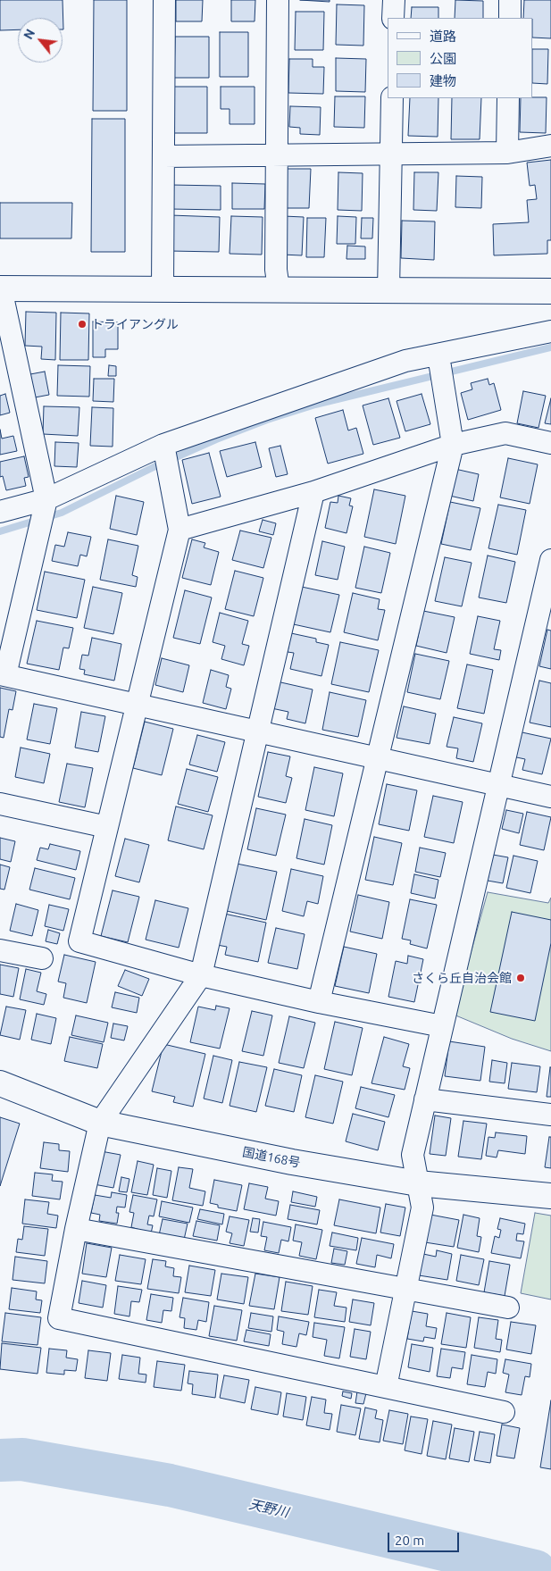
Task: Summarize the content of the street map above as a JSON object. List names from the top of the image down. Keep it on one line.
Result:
{"streets":{"main road":["国道168号"]},"water":["天野川"],"places":["トライアングル","さくら丘自治会館"],"legend":["道路","公園","建物"],"scale_bar":"20 m","north":"top left"}
